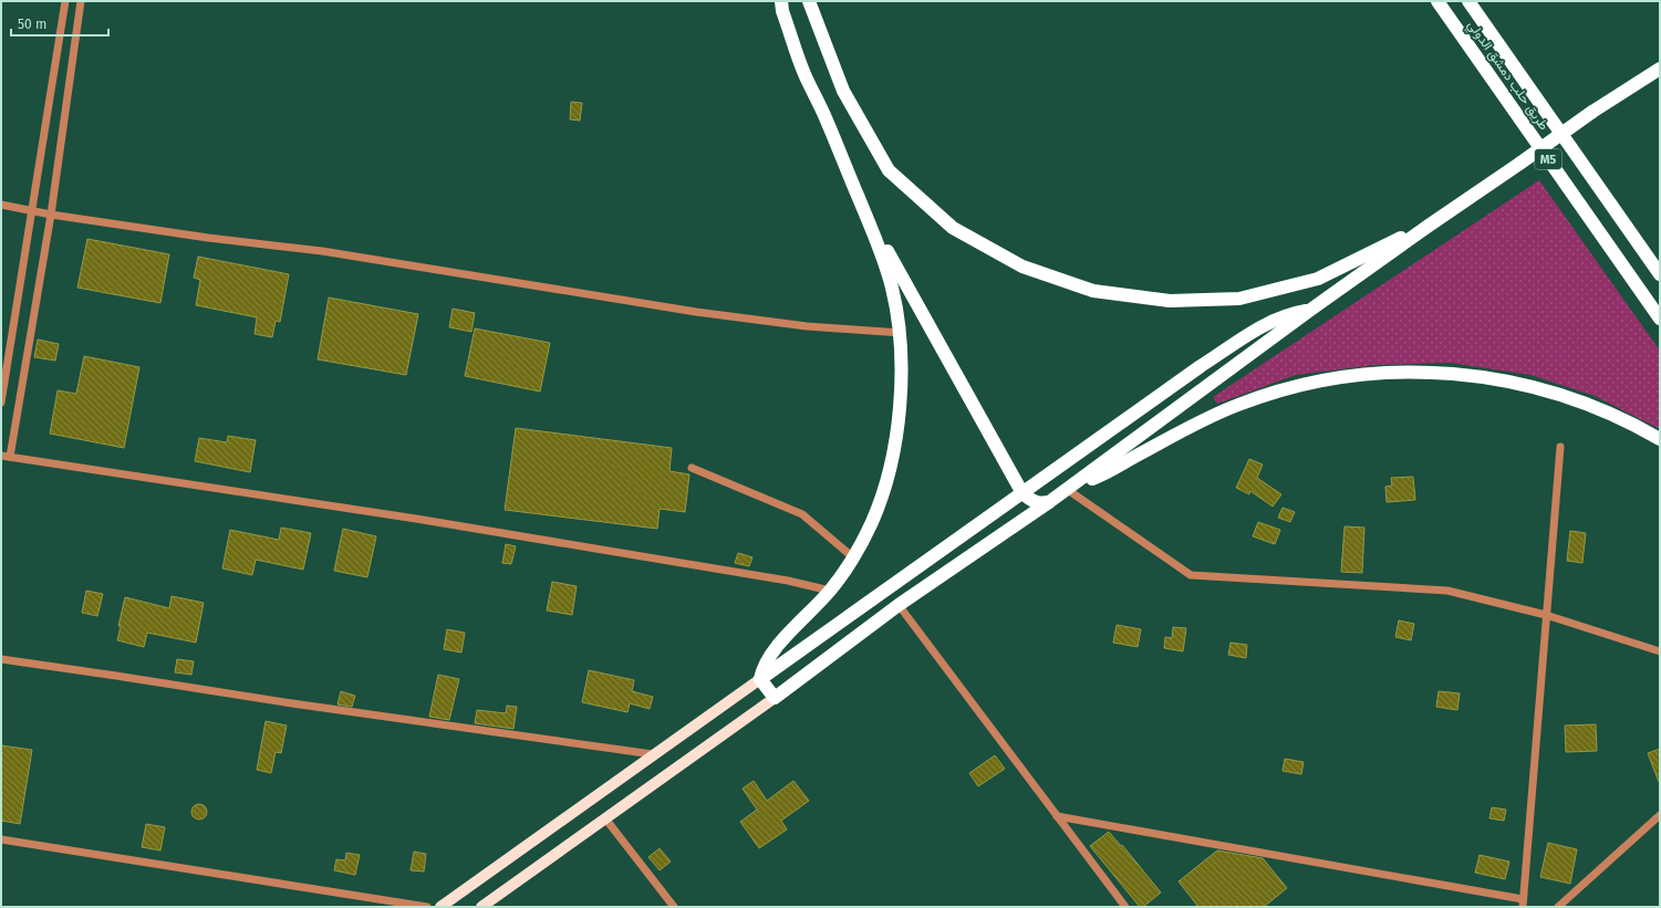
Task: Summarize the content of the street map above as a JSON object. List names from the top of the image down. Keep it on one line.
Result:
{"streets":{"highway":["طريق حلب دمشق الدولي","M5"]},"scale_bar":"50 m"}
